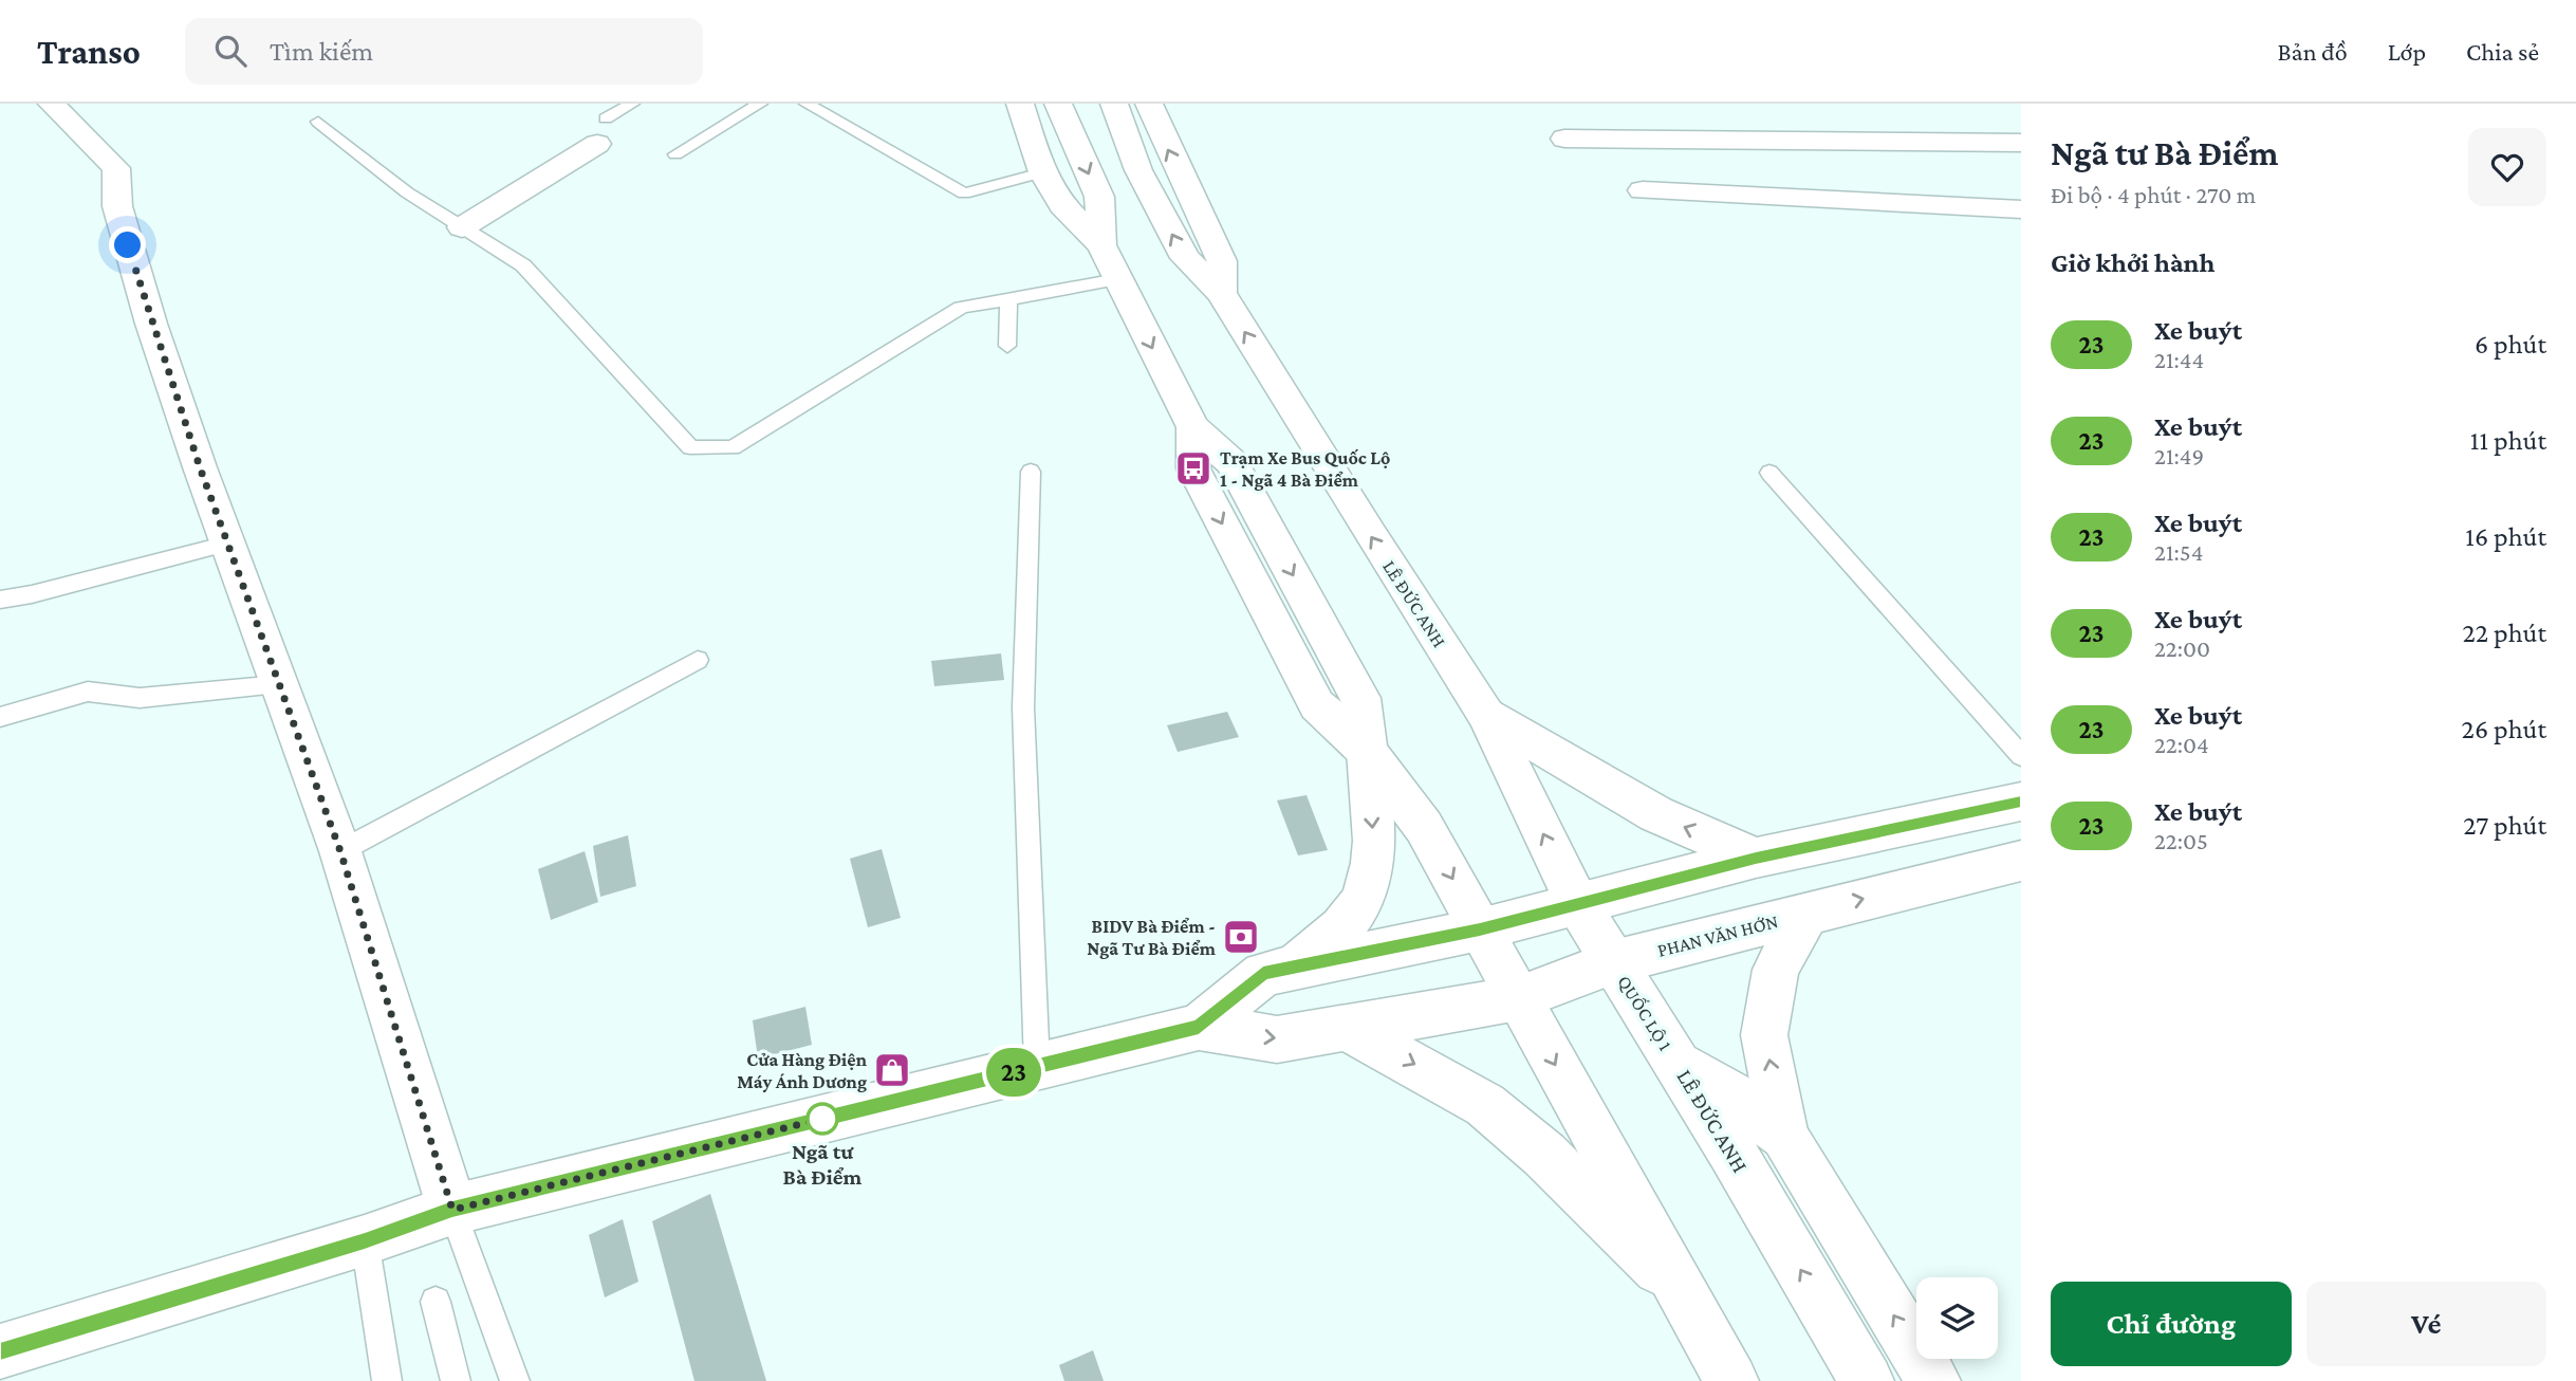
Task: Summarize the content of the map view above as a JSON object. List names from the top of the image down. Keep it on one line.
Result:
{"streets":{"main road":["LÊ ĐỨC ANH","PHAN VĂN HỚN","QUỐC LỘ 1"]},"crossings":[["LÊ ĐỨC ANH","PHAN VĂN HỚN"],["LÊ ĐỨC ANH","QUỐC LỘ 1"],["PHAN VĂN HỚN","QUỐC LỘ 1"]],"places":{"bus stop":["Trạm Xe Bus Quốc Lộ 1 - Ngã 4 Bà Điểm"],"bank":["BIDV Bà Điểm - Ngã Tư Bà Điểm"],"shop":["Cửa Hàng Điện Máy Ánh Dương"],"other":["Ngã tư Bà Điểm"]},"lines":["bus line 23"],"page":{"header":"Transo","search":"Tìm kiếm","nav":["Bản đồ","Lớp","Chia sẻ"],"on_map":"23","heading":[["Ngã tư Bà Điểm","Đi bộ · 4 phút · 270 m"],"Giờ khởi hành"],"list":[{"mark":"23","name":"Xe buýt","note":"21:44","value":"6 phút"},{"mark":"23","name":"Xe buýt","note":"21:49","value":"11 phút"},{"mark":"23","name":"Xe buýt","note":"21:54","value":"16 phút"},{"mark":"23","name":"Xe buýt","note":"22:00","value":"22 phút"},{"mark":"23","name":"Xe buýt","note":"22:04","value":"26 phút"},{"mark":"23","name":"Xe buýt","note":"22:05","value":"27 phút"}],"buttons":["Chỉ đường","Vé"]}}
